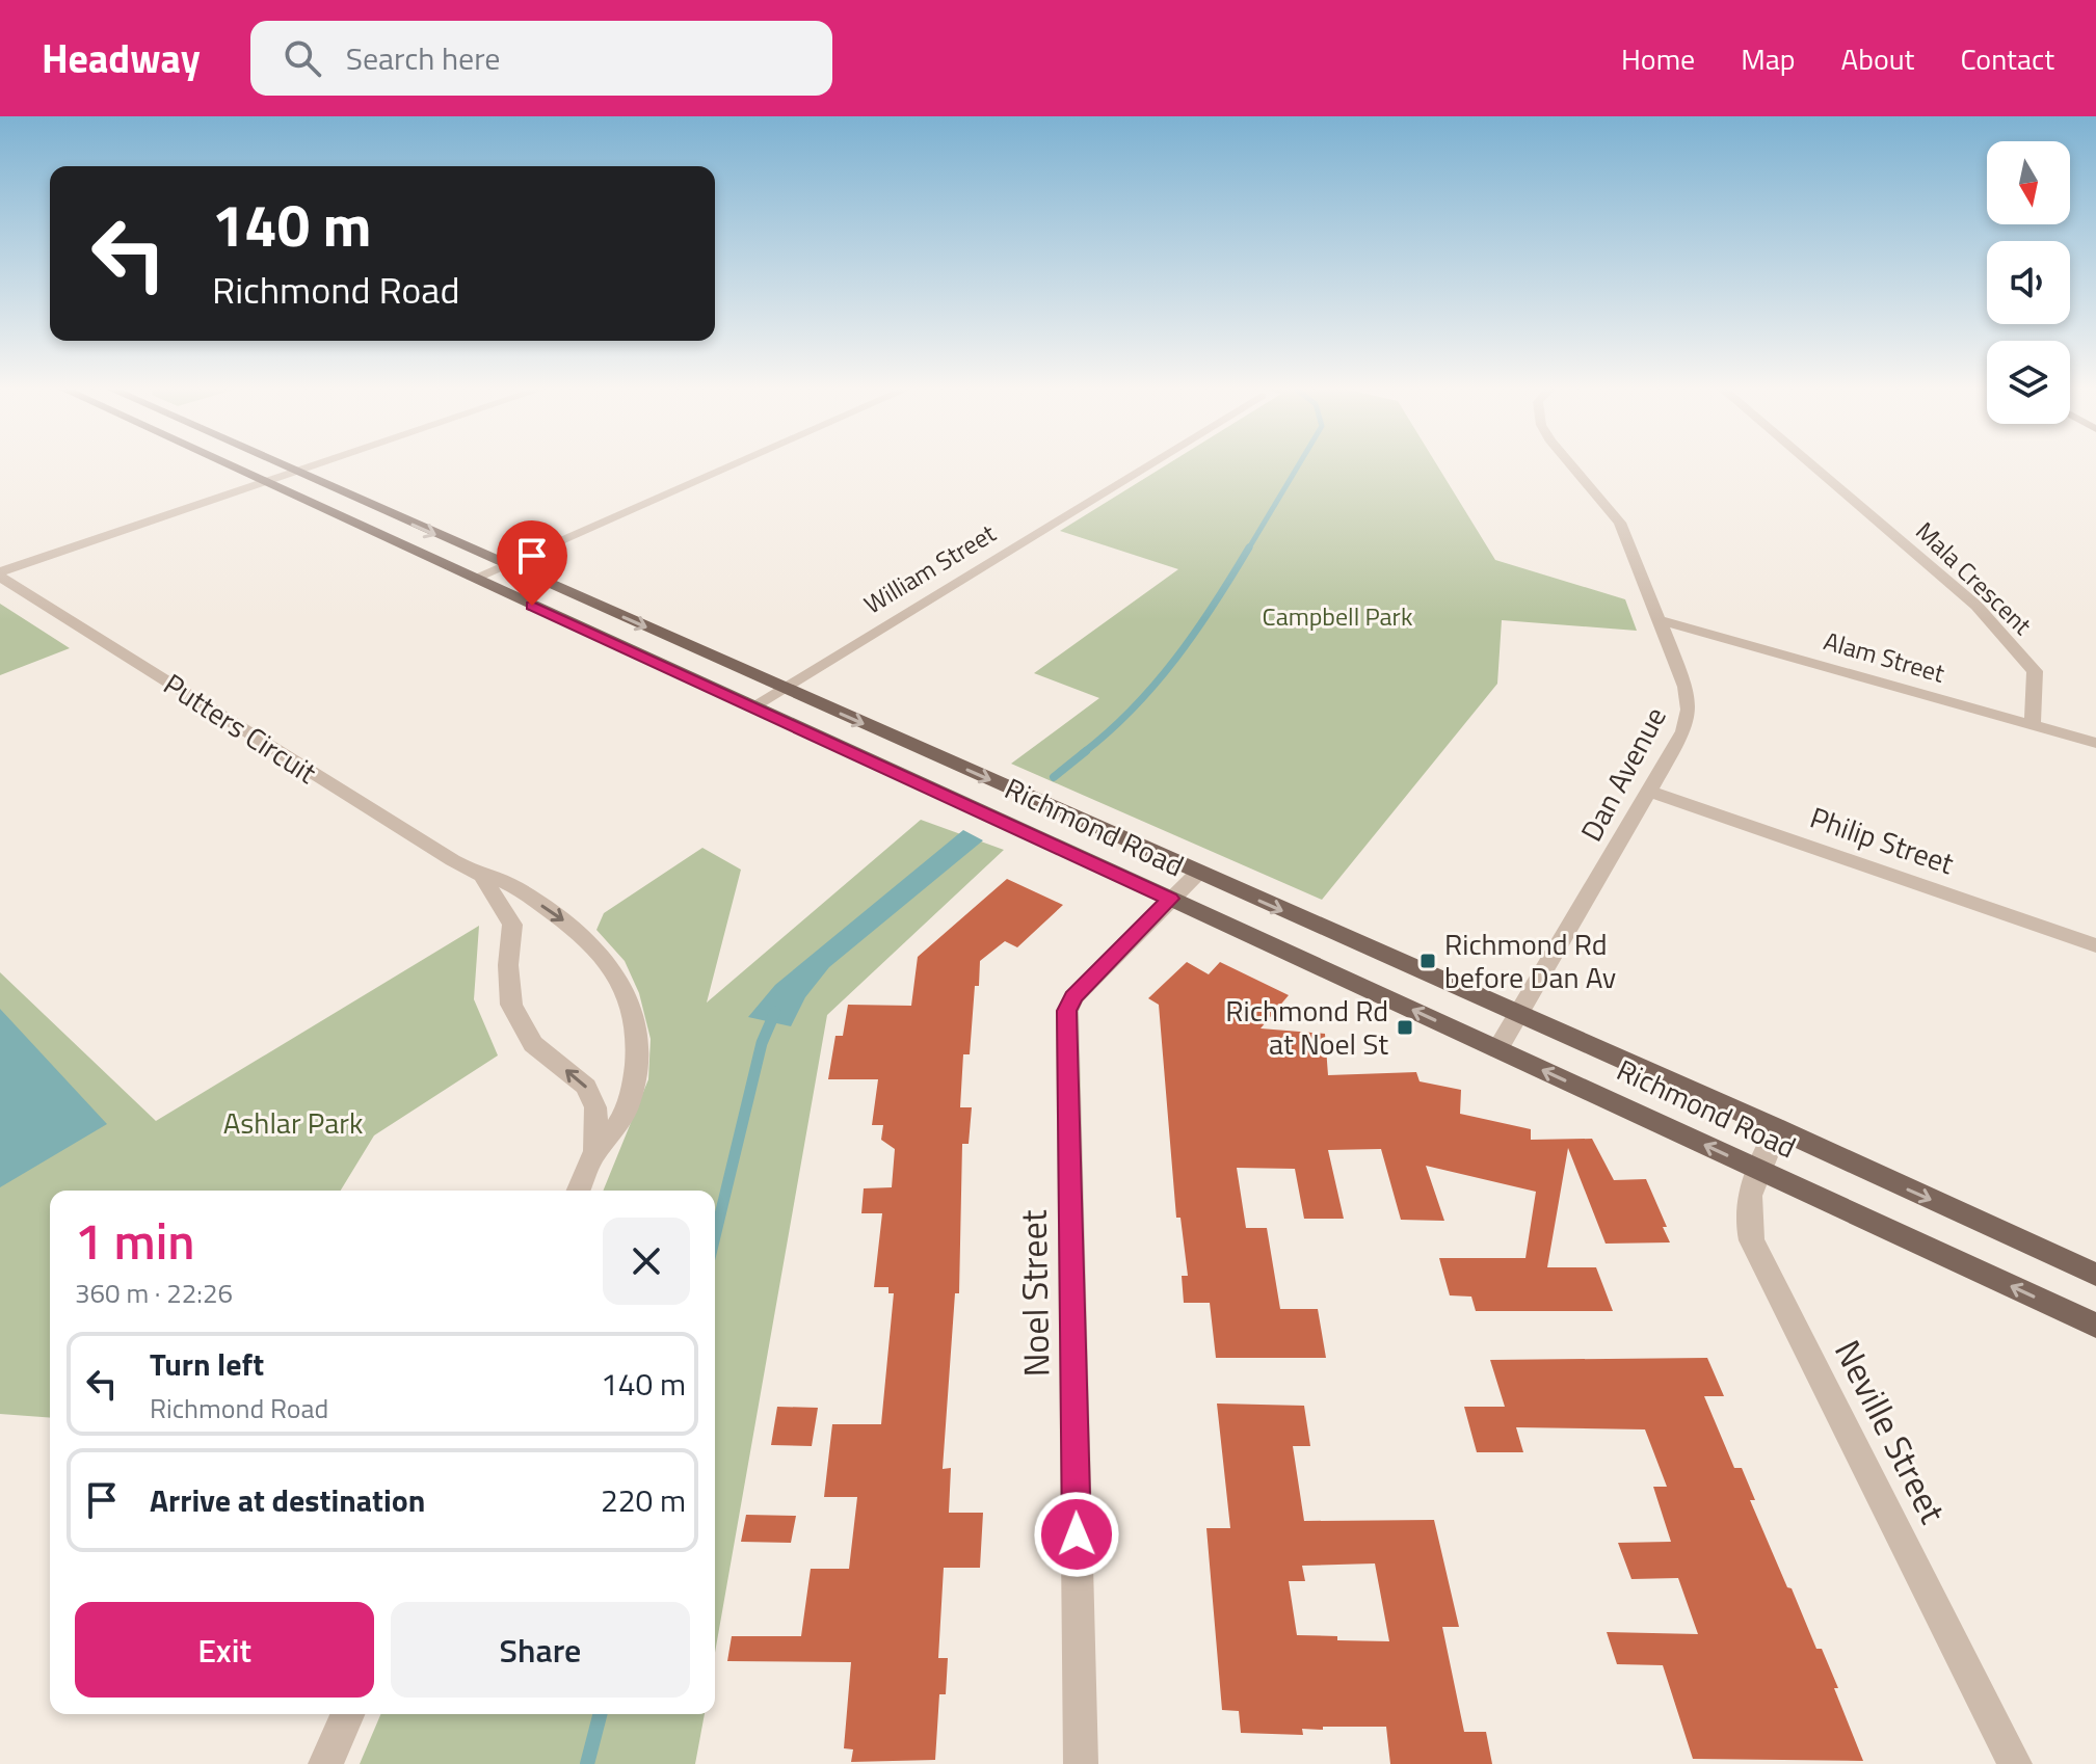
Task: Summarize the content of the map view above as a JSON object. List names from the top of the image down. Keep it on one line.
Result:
{"streets":{"main road":["Richmond Road"],"street":["William Street","Mala Crescent","Alam Street","Putters Circuit","Dan Avenue","Philip Street","Noel Street","Neville Street"]},"crossings":[["William Street","Richmond Road"],["Mala Crescent","Alam Street"],["Alam Street","Dan Avenue"],["Dan Avenue","Richmond Road"],["Dan Avenue","Philip Street"],["Richmond Road","Noel Street"],["Richmond Road","Neville Street"]],"parks":["Campbell Park","Ashlar Park"],"places":{"transit":["Richmond Rd before Dan Av","Richmond Rd at Noel St"]},"north":"bottom","page":{"header":"Headway","search":"Search here","nav":["Home","Map","About","Contact"],"turn":["140 m","Richmond Road"],"heading":["1 min","360 m · 22:26"],"list":[{"name":"Turn left","note":"Richmond Road","value":"140 m"},{"name":"Arrive at destination","value":"220 m"}],"buttons":["Exit","Share"]}}
